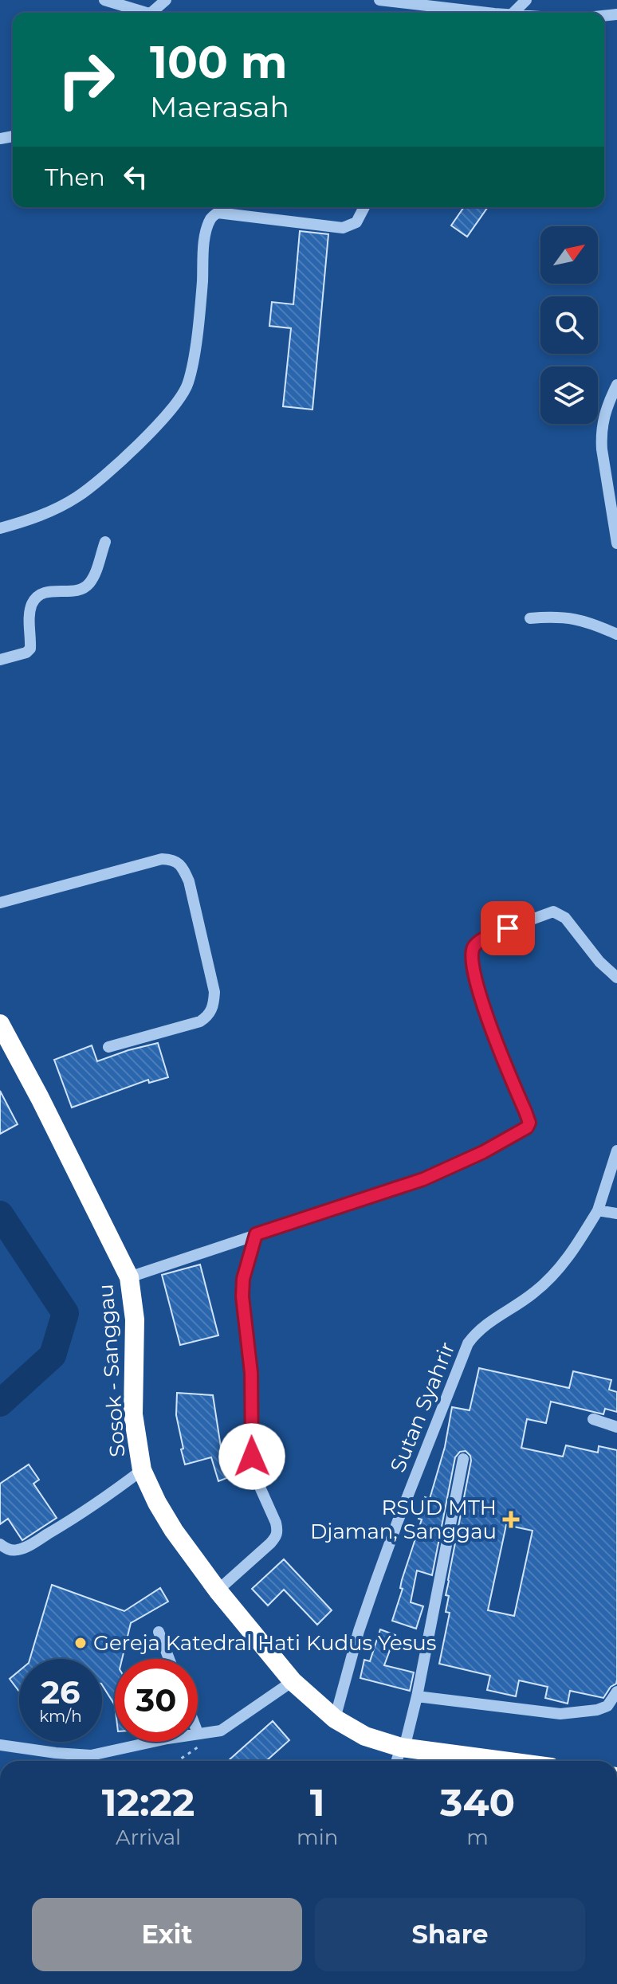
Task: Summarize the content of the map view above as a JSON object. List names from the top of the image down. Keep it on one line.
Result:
{"streets":{"highway":["Sosok - Sanggau"],"street":["Sutan Syahrir"]},"crossings":[["Sosok - Sanggau","Sutan Syahrir"]],"places":{"health":["RSUD MTH Djaman, Sanggau"],"other":["Gereja Katedral Hati Kudus Yesus"]},"north":"top right","page":{"turn":["100 m","Maerasah"],"then":"Then","speed":"26 km/h","limit":"30","eta":["12:22","Arrival","1","min","340","m"],"buttons":["Exit","Share"]}}
